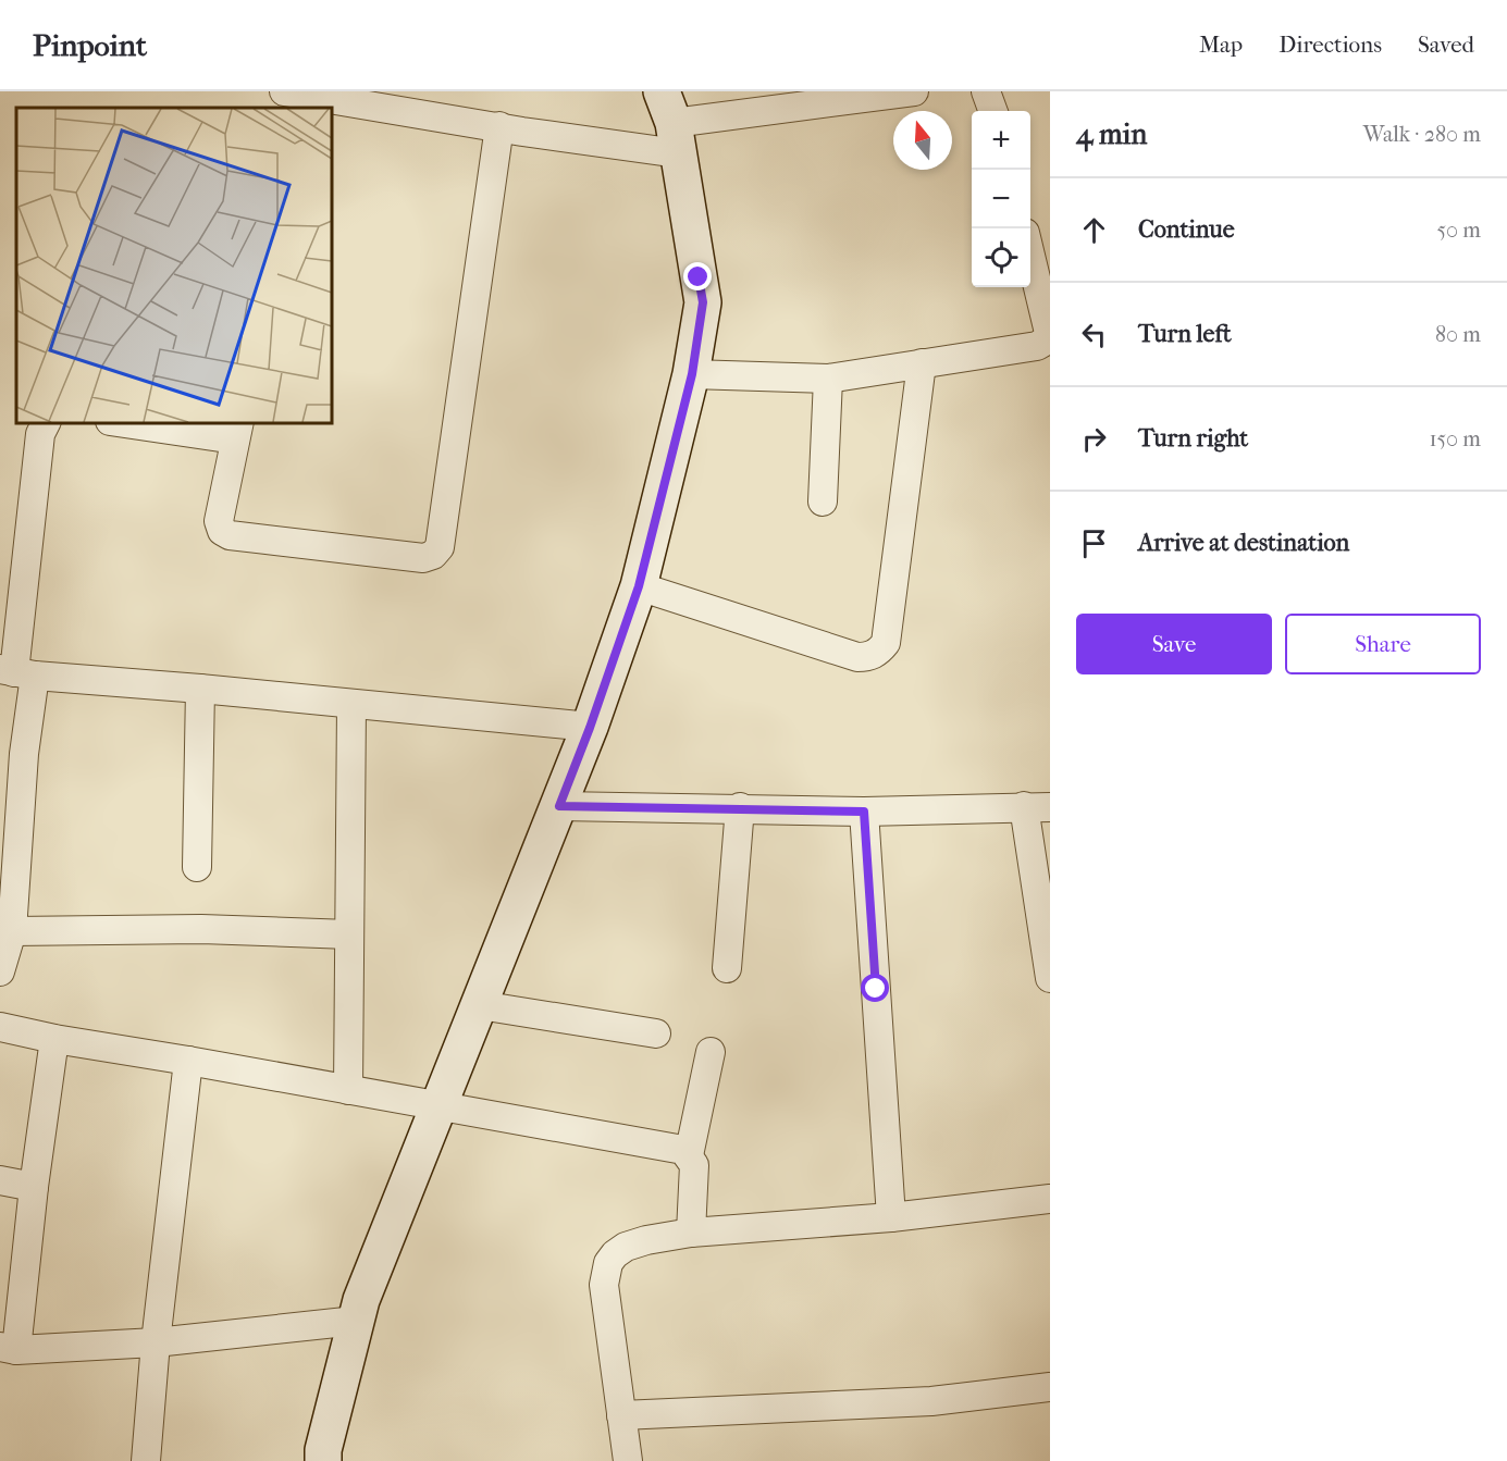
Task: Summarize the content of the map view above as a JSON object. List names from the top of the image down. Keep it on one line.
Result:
{"north":"top","page":{"header":"Pinpoint","nav":["Map","Directions","Saved"],"heading":["4 min","Walk · 280 m"],"map_buttons":["+","−"],"list":[["Continue","50 m"],["Turn left","80 m"],["Turn right","150 m"],"Arrive at destination"],"buttons":["Save","Share"]}}
